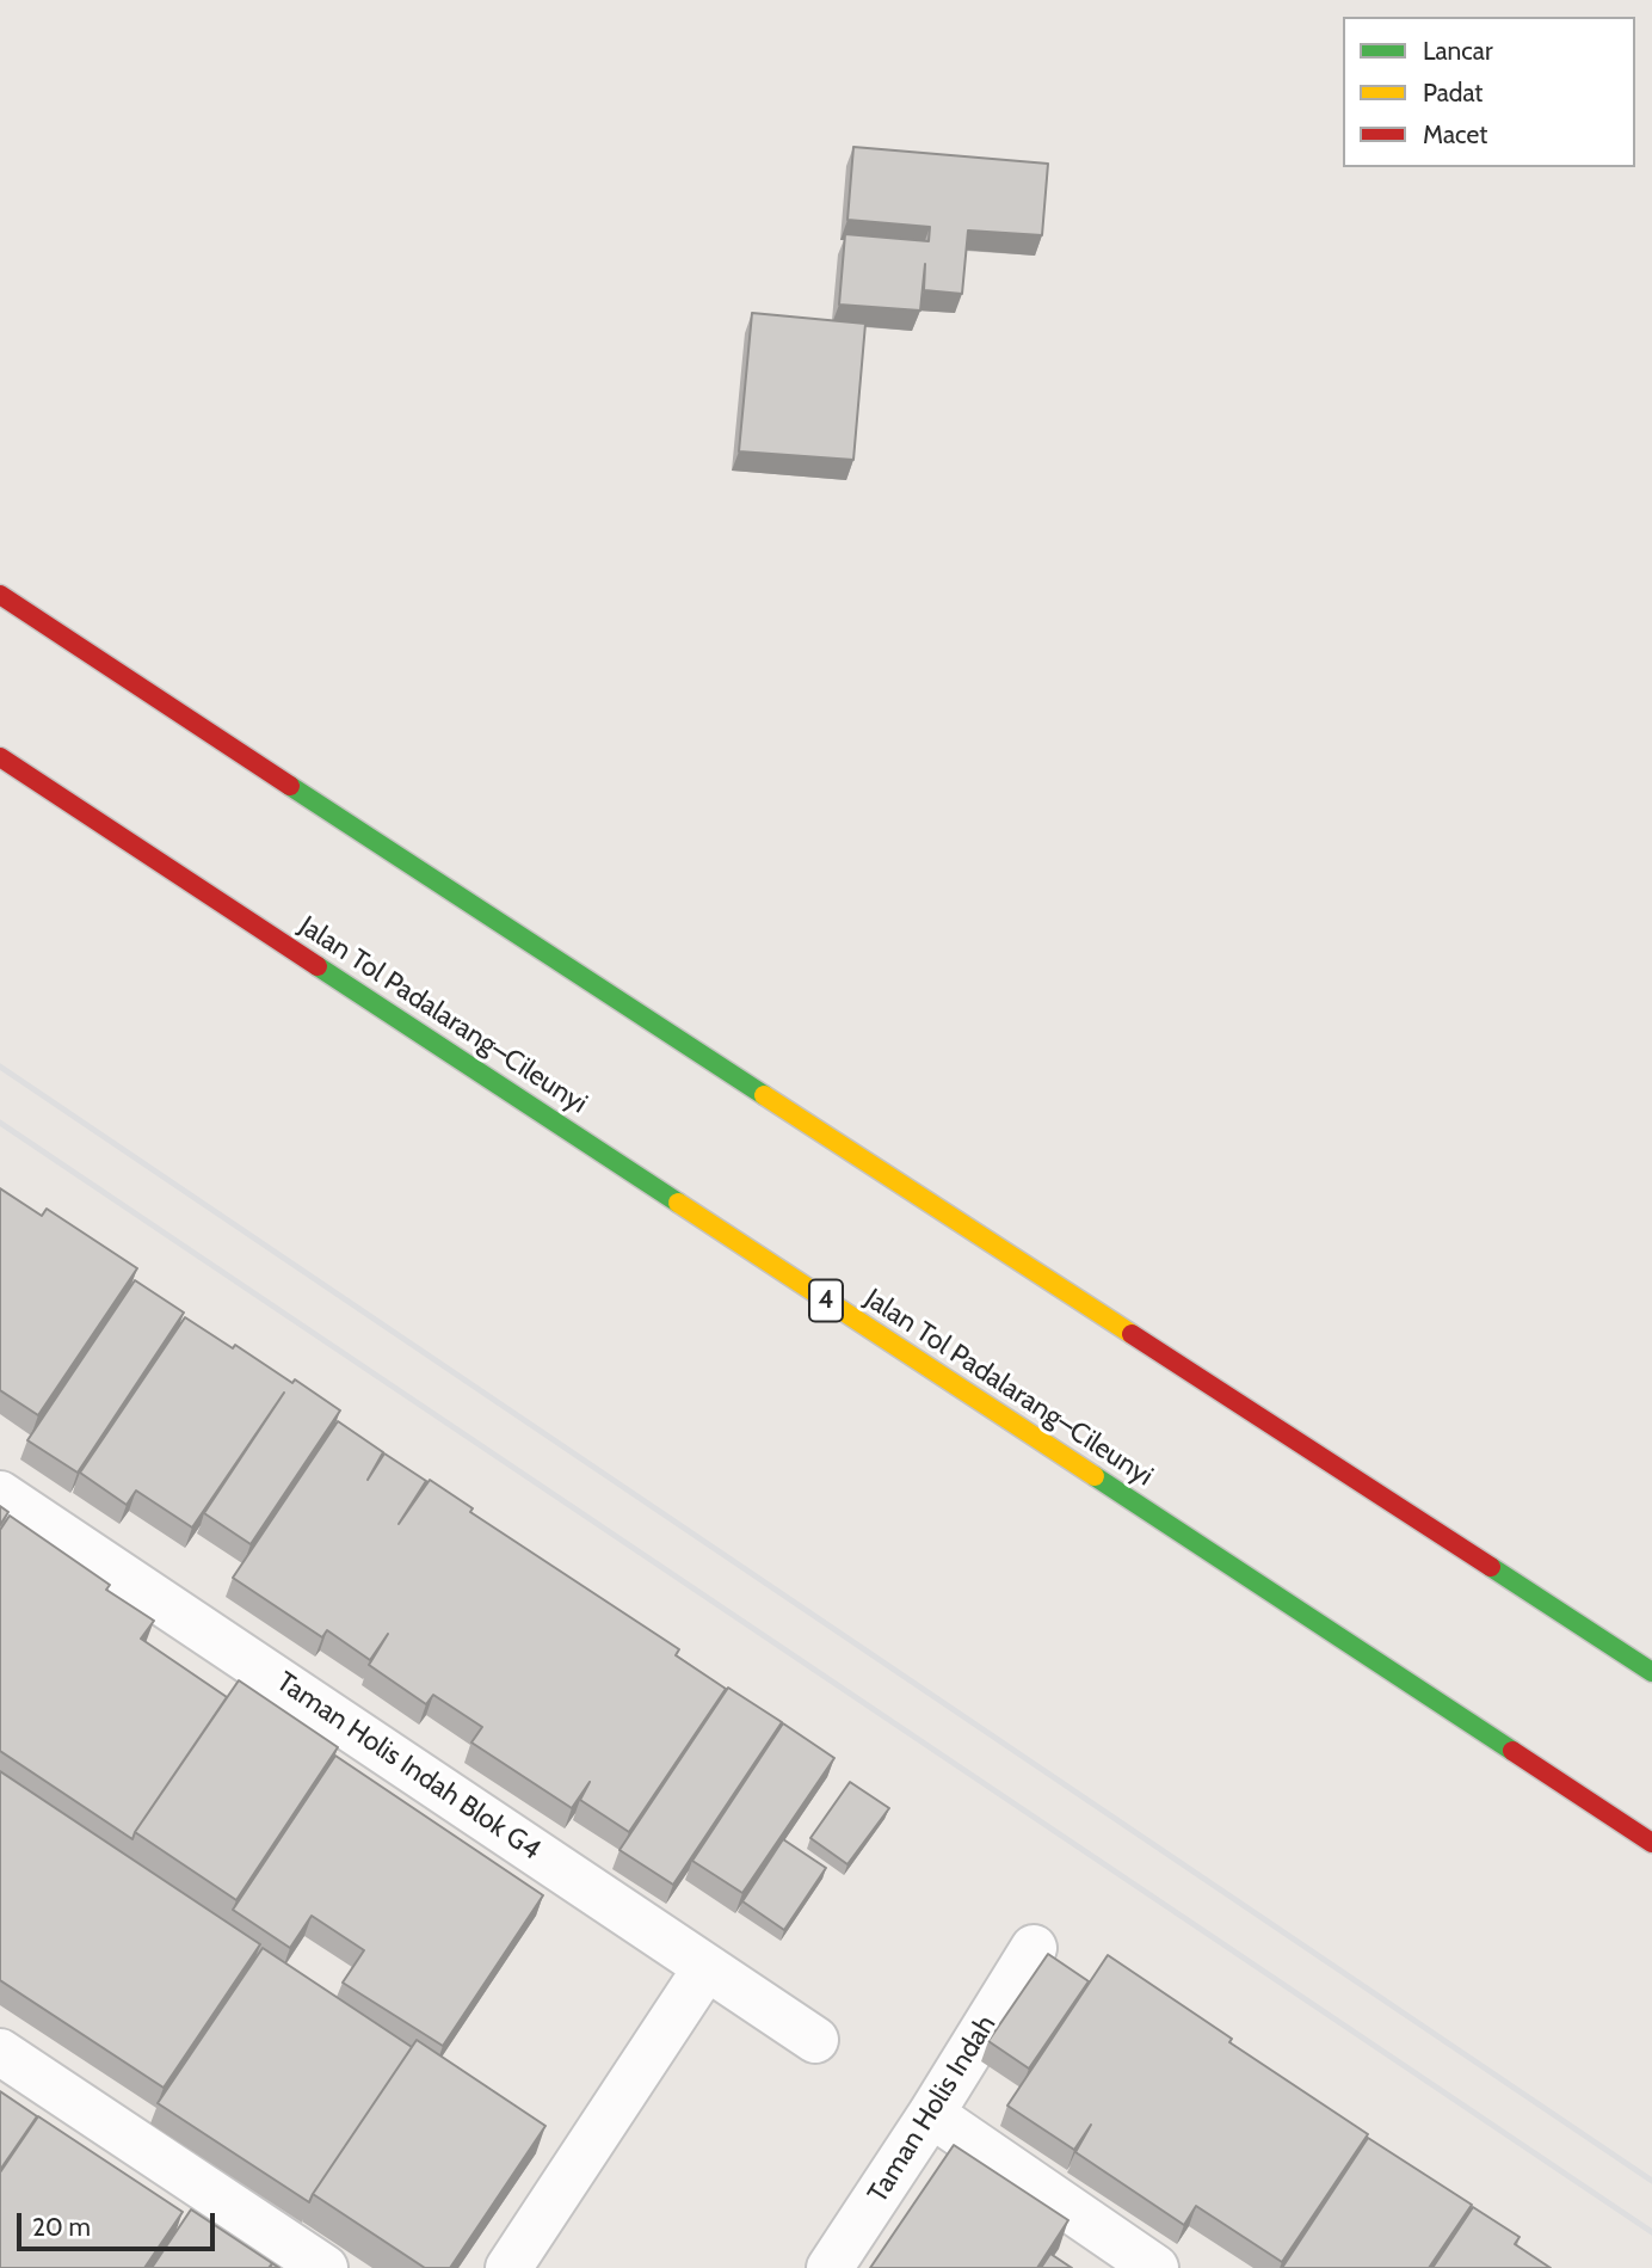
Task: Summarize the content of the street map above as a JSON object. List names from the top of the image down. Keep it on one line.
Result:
{"streets":{"highway":["Jalan Tol Padalarang–Cileunyi","4"],"street":["Taman Holis Indah Blok G4","Taman Holis Indah"]},"legend":["Lancar","Padat","Macet"],"scale_bar":"20 m"}
